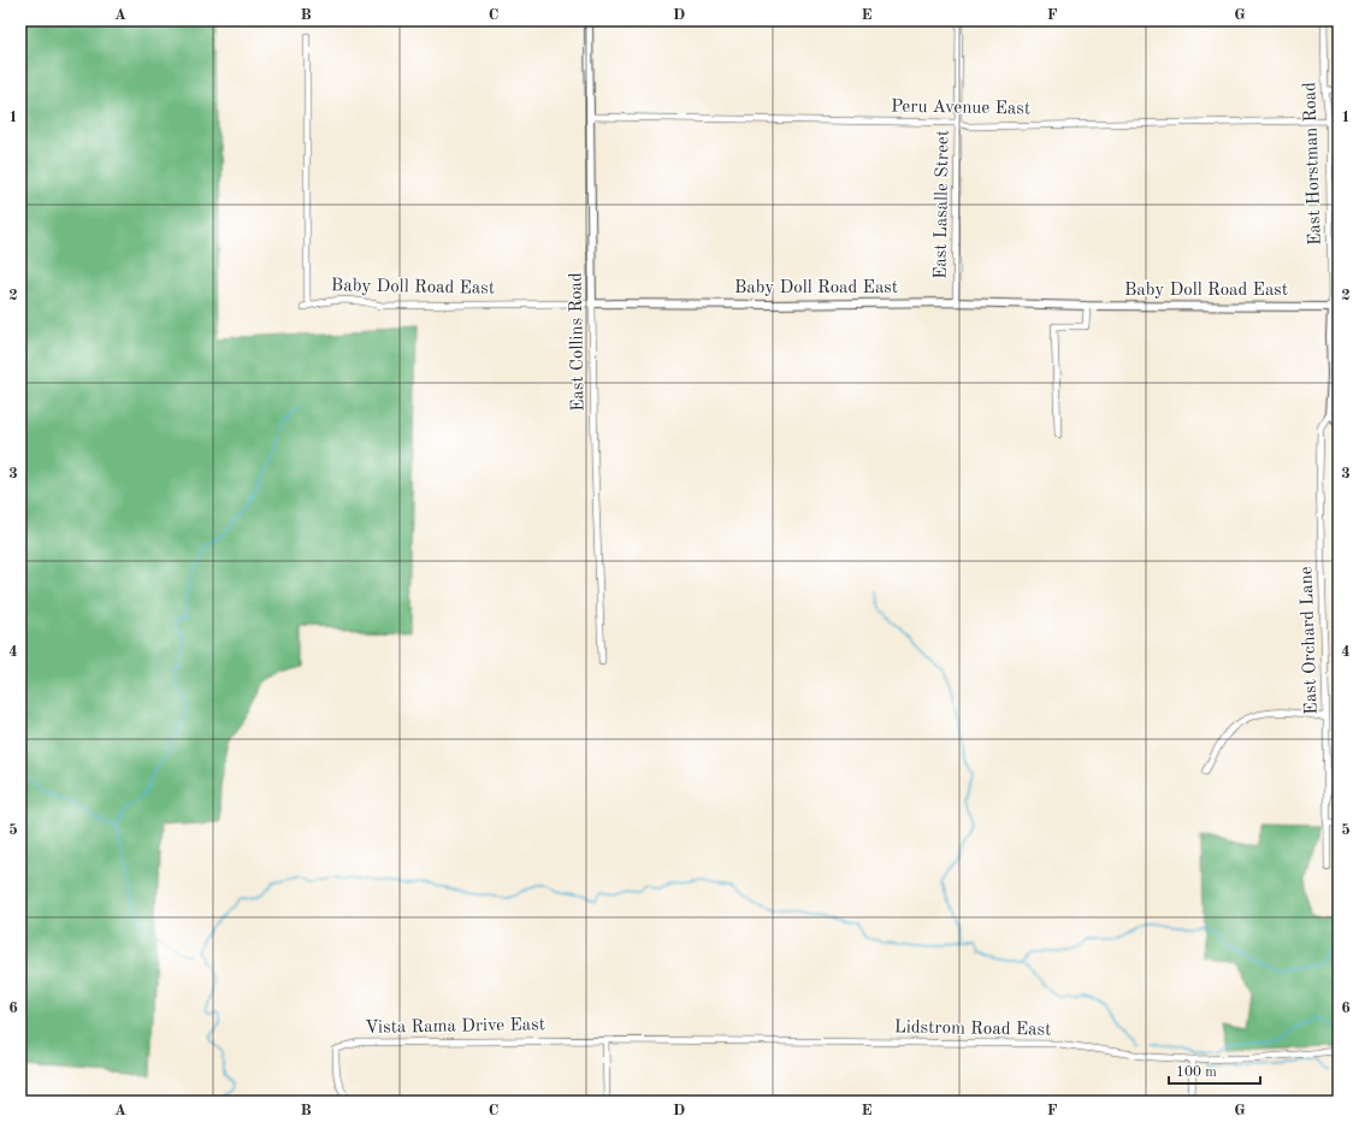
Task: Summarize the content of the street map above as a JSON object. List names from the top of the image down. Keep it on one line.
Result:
{"streets":{"street":["Peru Avenue East","East Horstman Road","East Lasalle Street","Baby Doll Road East","East Collins Road","East Orchard Lane","Vista Rama Drive East","Lidstrom Road East"]},"crossings":[["Peru Avenue East","East Horstman Road"],["Peru Avenue East","East Lasalle Street"],["Peru Avenue East","East Collins Road"],["East Horstman Road","Baby Doll Road East"],["East Lasalle Street","Baby Doll Road East"],["Baby Doll Road East","East Collins Road"],["Vista Rama Drive East","Lidstrom Road East"]],"scale_bar":"100 m","grid":{"columns":["A","B","C","D","E","F","G"],"rows":["1","2","3","4","5","6"]}}
